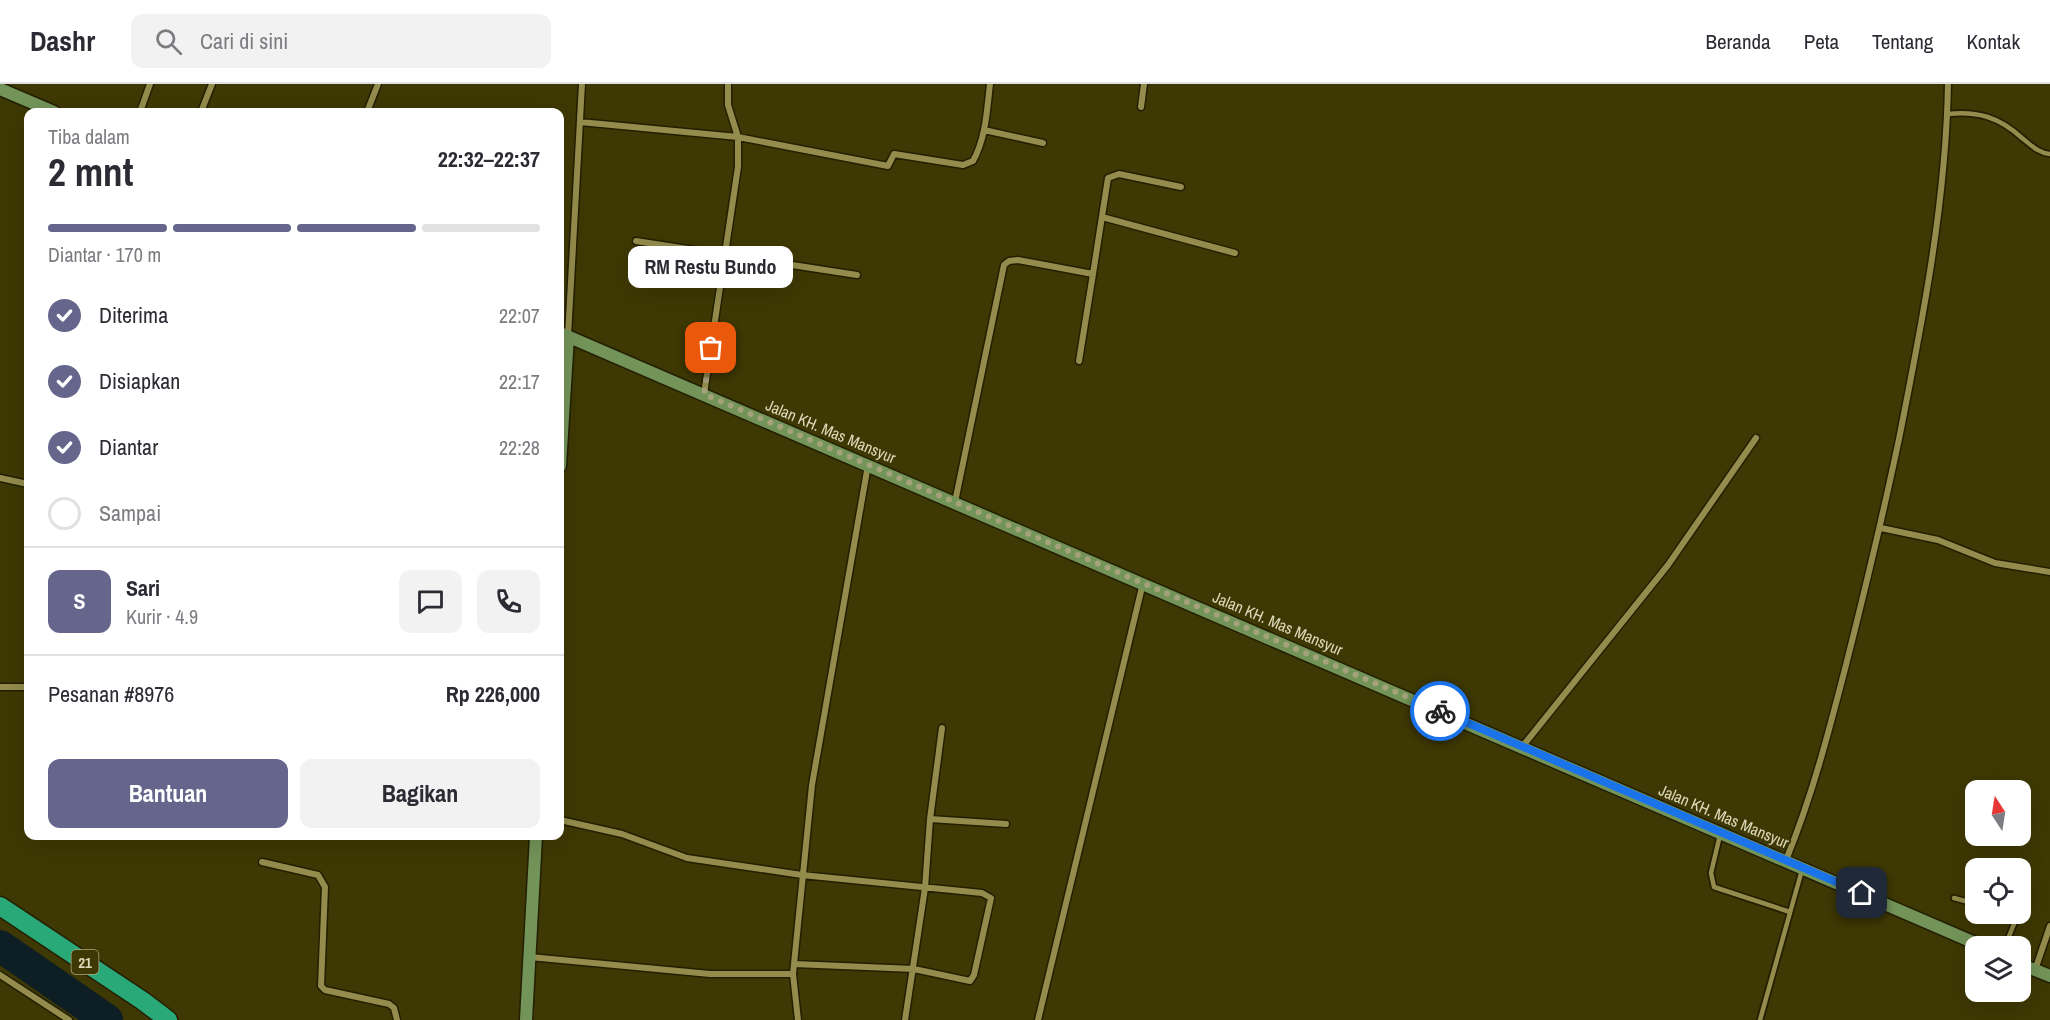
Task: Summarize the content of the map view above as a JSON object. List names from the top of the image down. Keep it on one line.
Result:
{"streets":{"highway":["21"],"street":["Jalan KH. Mas Mansyur"]},"places":["RM Restu Bundo"],"north":"top","page":{"header":"Dashr","search":"Cari di sini","nav":["Beranda","Peta","Tentang","Kontak"],"heading":["2 mnt","Tiba dalam","22:32–22:37"],"panel":["Sari","Kurir · 4.9","Pesanan #8976","Rp 226,000"],"bar":"Diantar · 170 m","bubble":"RM Restu Bundo","list":[["Diterima","22:07"],["Disiapkan","22:17"],["Diantar","22:28"],"Sampai"],"round":"S","buttons":["Bantuan","Bagikan"]}}
